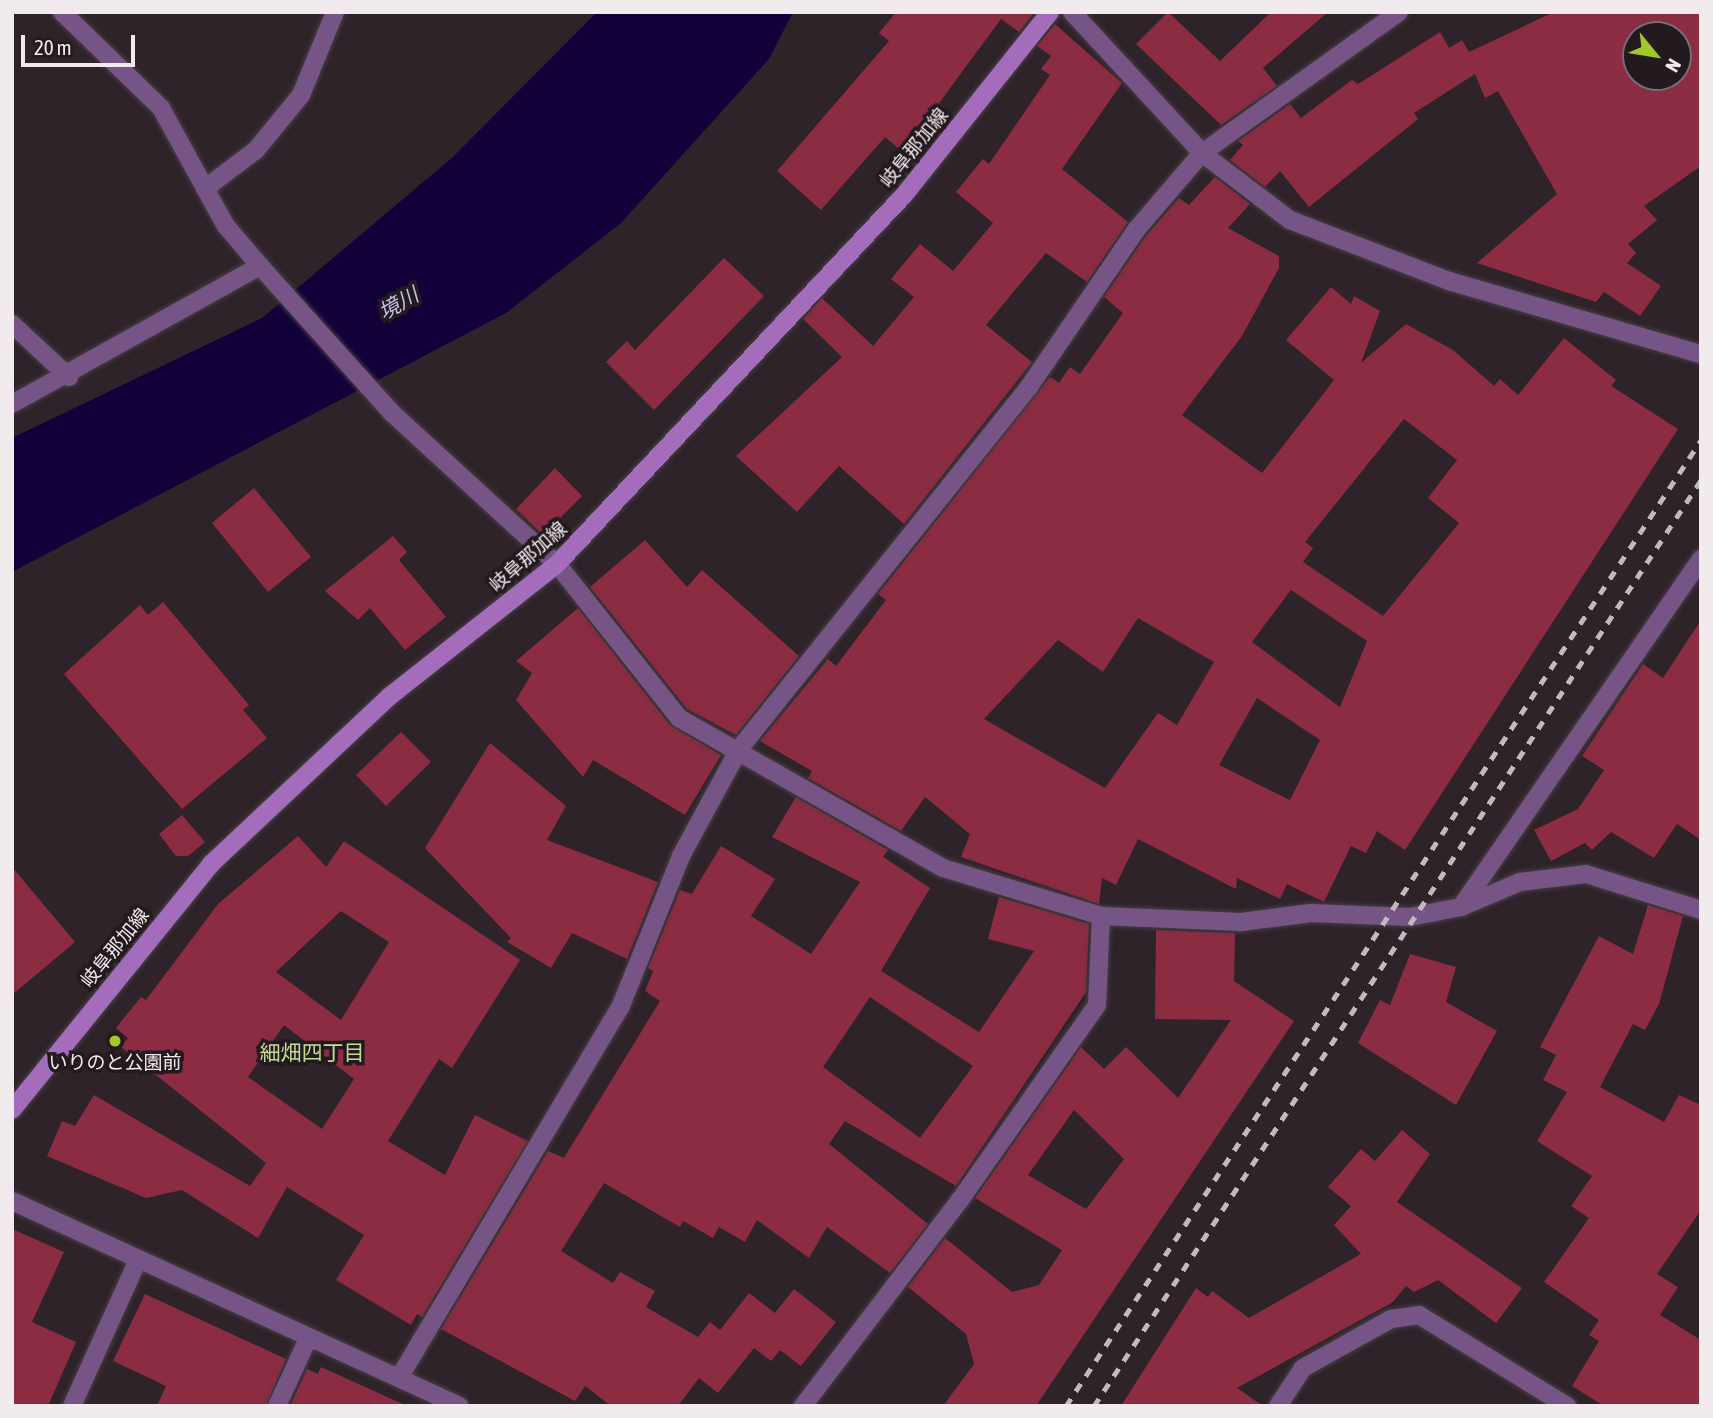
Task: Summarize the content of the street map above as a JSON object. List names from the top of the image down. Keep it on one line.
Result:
{"streets":{"main road":["岐阜那加線"]},"districts":["細畑四丁目"],"water":["境川"],"places":["いりのと公園前"],"scale_bar":"20 m","north":"bottom right"}
